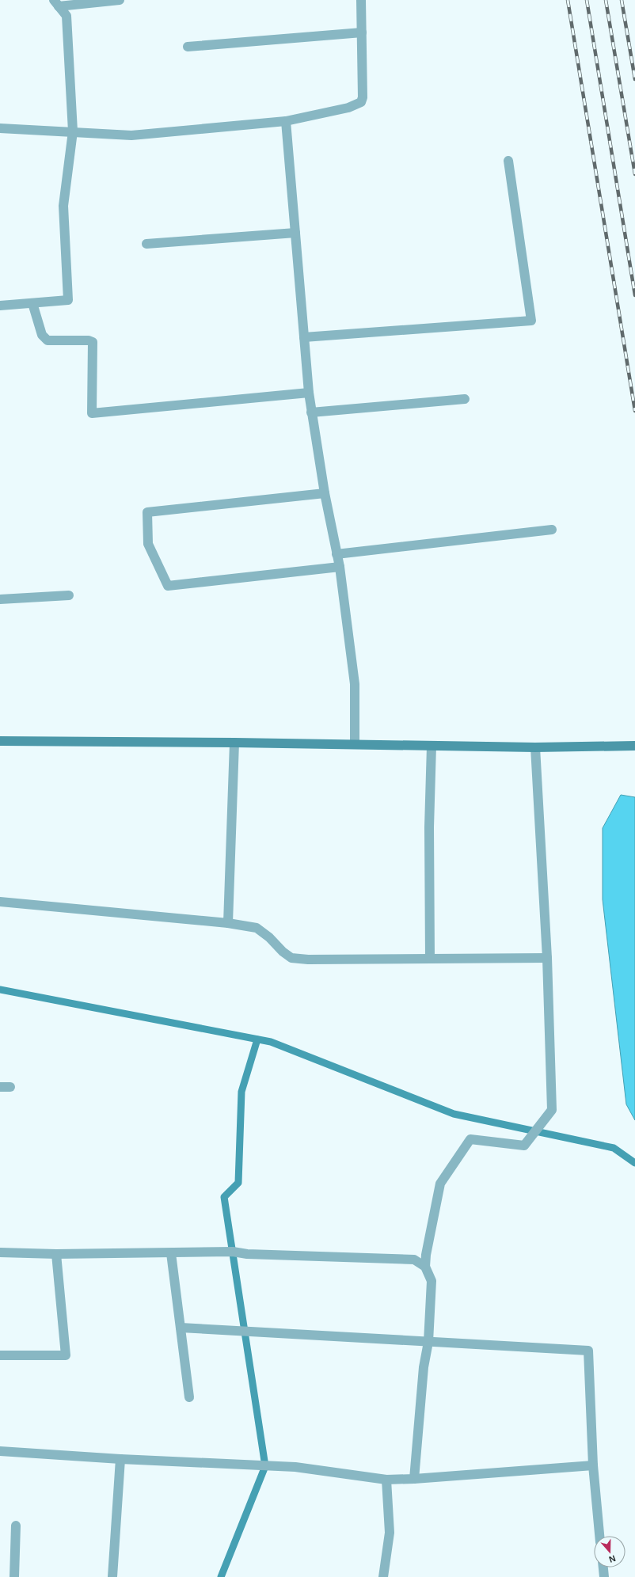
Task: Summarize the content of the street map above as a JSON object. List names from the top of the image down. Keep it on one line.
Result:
{"north":"bottom"}
